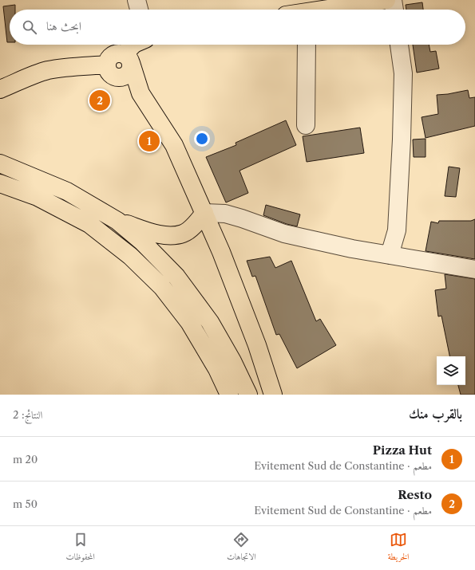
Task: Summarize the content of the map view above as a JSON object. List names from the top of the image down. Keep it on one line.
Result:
{"page":{"search":"ابحث هنا","pins":["2","1"],"heading":["بالقرب منك","النتائج: 2"],"list":[{"mark":"1","name":"Pizza Hut","note":"مطعم · Evitement Sud de Constantine","value":"20 m"},{"mark":"2","name":"Resto","note":"مطعم · Evitement Sud de Constantine","value":"50 m"}],"nav":["الخريطة","الاتجاهات","المحفوظات"]}}
